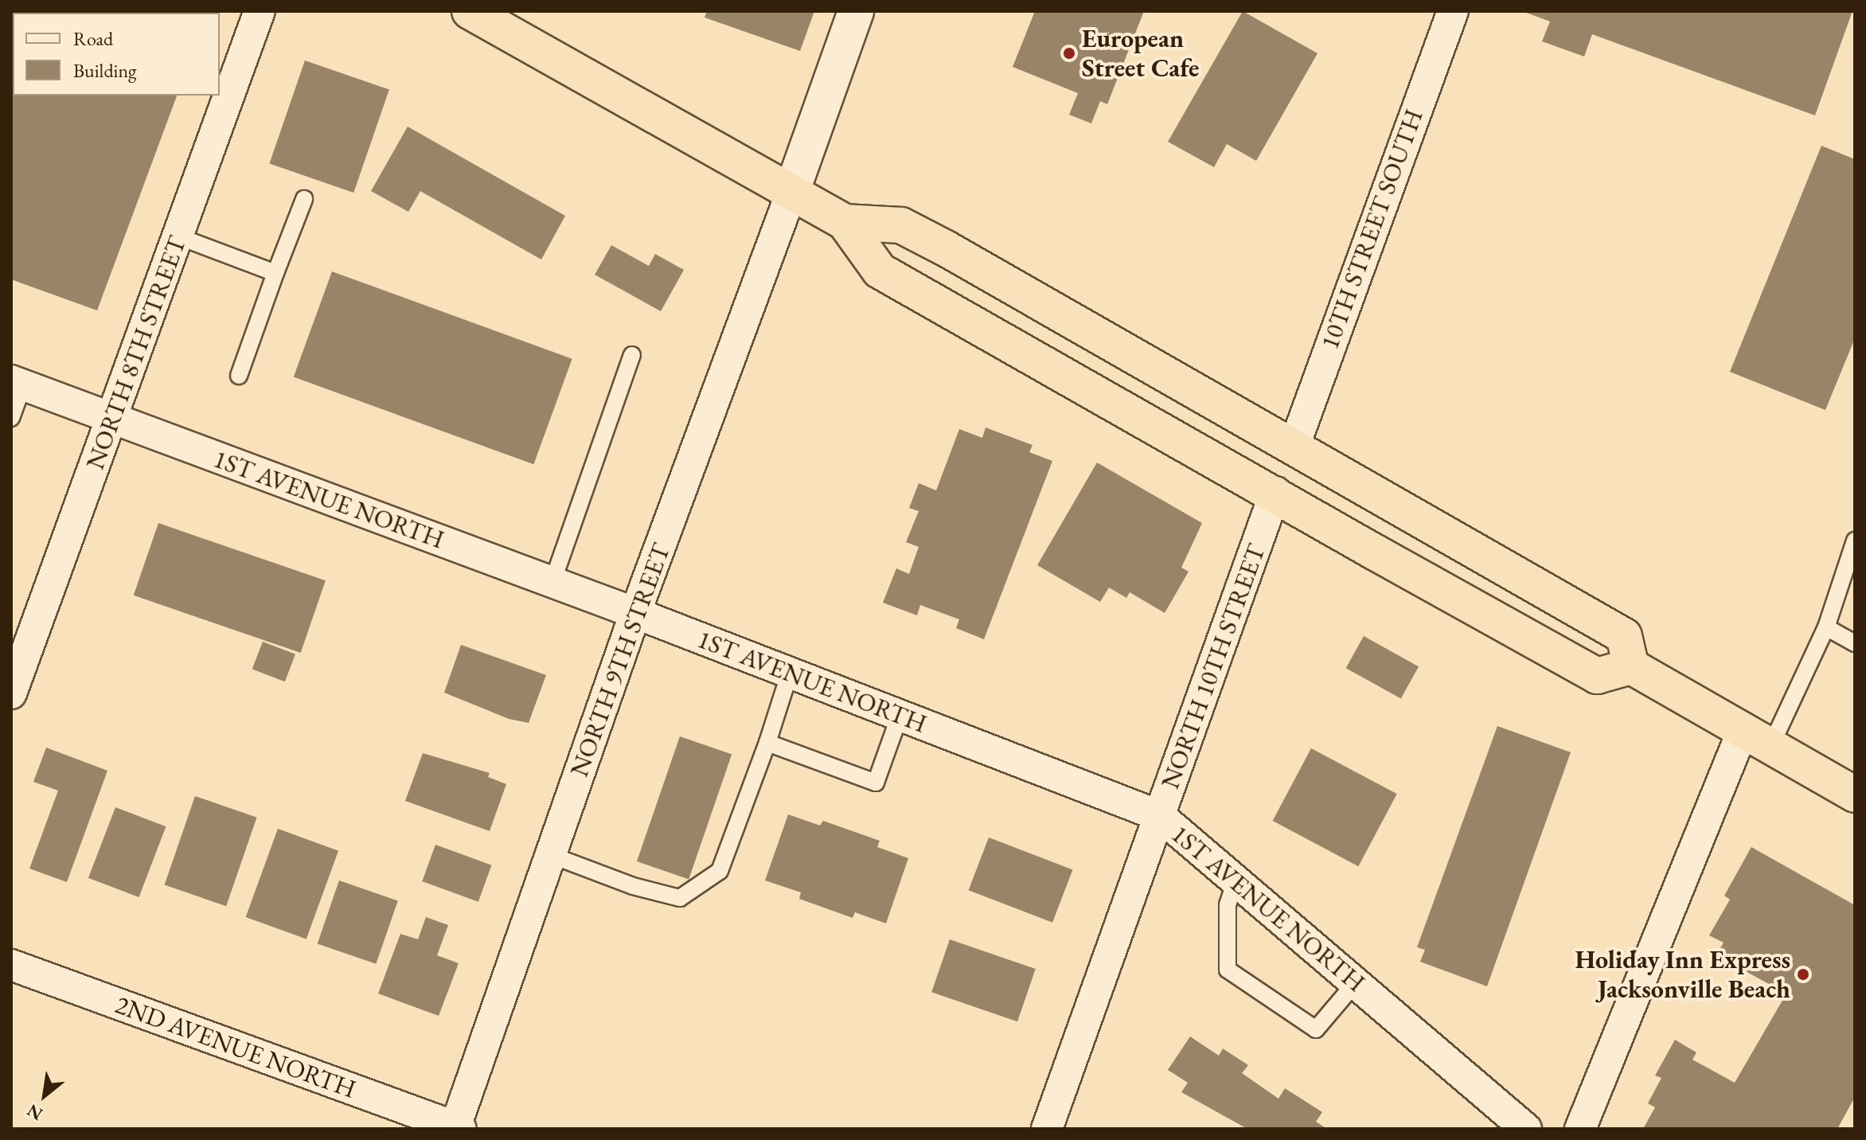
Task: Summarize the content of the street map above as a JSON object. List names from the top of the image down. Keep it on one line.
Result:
{"streets":{"street":["10TH STREET SOUTH","NORTH 8TH STREET","1ST AVENUE NORTH","NORTH 9TH STREET","NORTH 10TH STREET","2ND AVENUE NORTH"]},"crossings":[["NORTH 8TH STREET","1ST AVENUE NORTH"],["1ST AVENUE NORTH","NORTH 9TH STREET"],["1ST AVENUE NORTH","NORTH 10TH STREET"],["NORTH 9TH STREET","2ND AVENUE NORTH"]],"places":["European Street Cafe","Holiday Inn Express Jacksonville Beach"],"legend":["Road","Building"],"north":"bottom left"}
